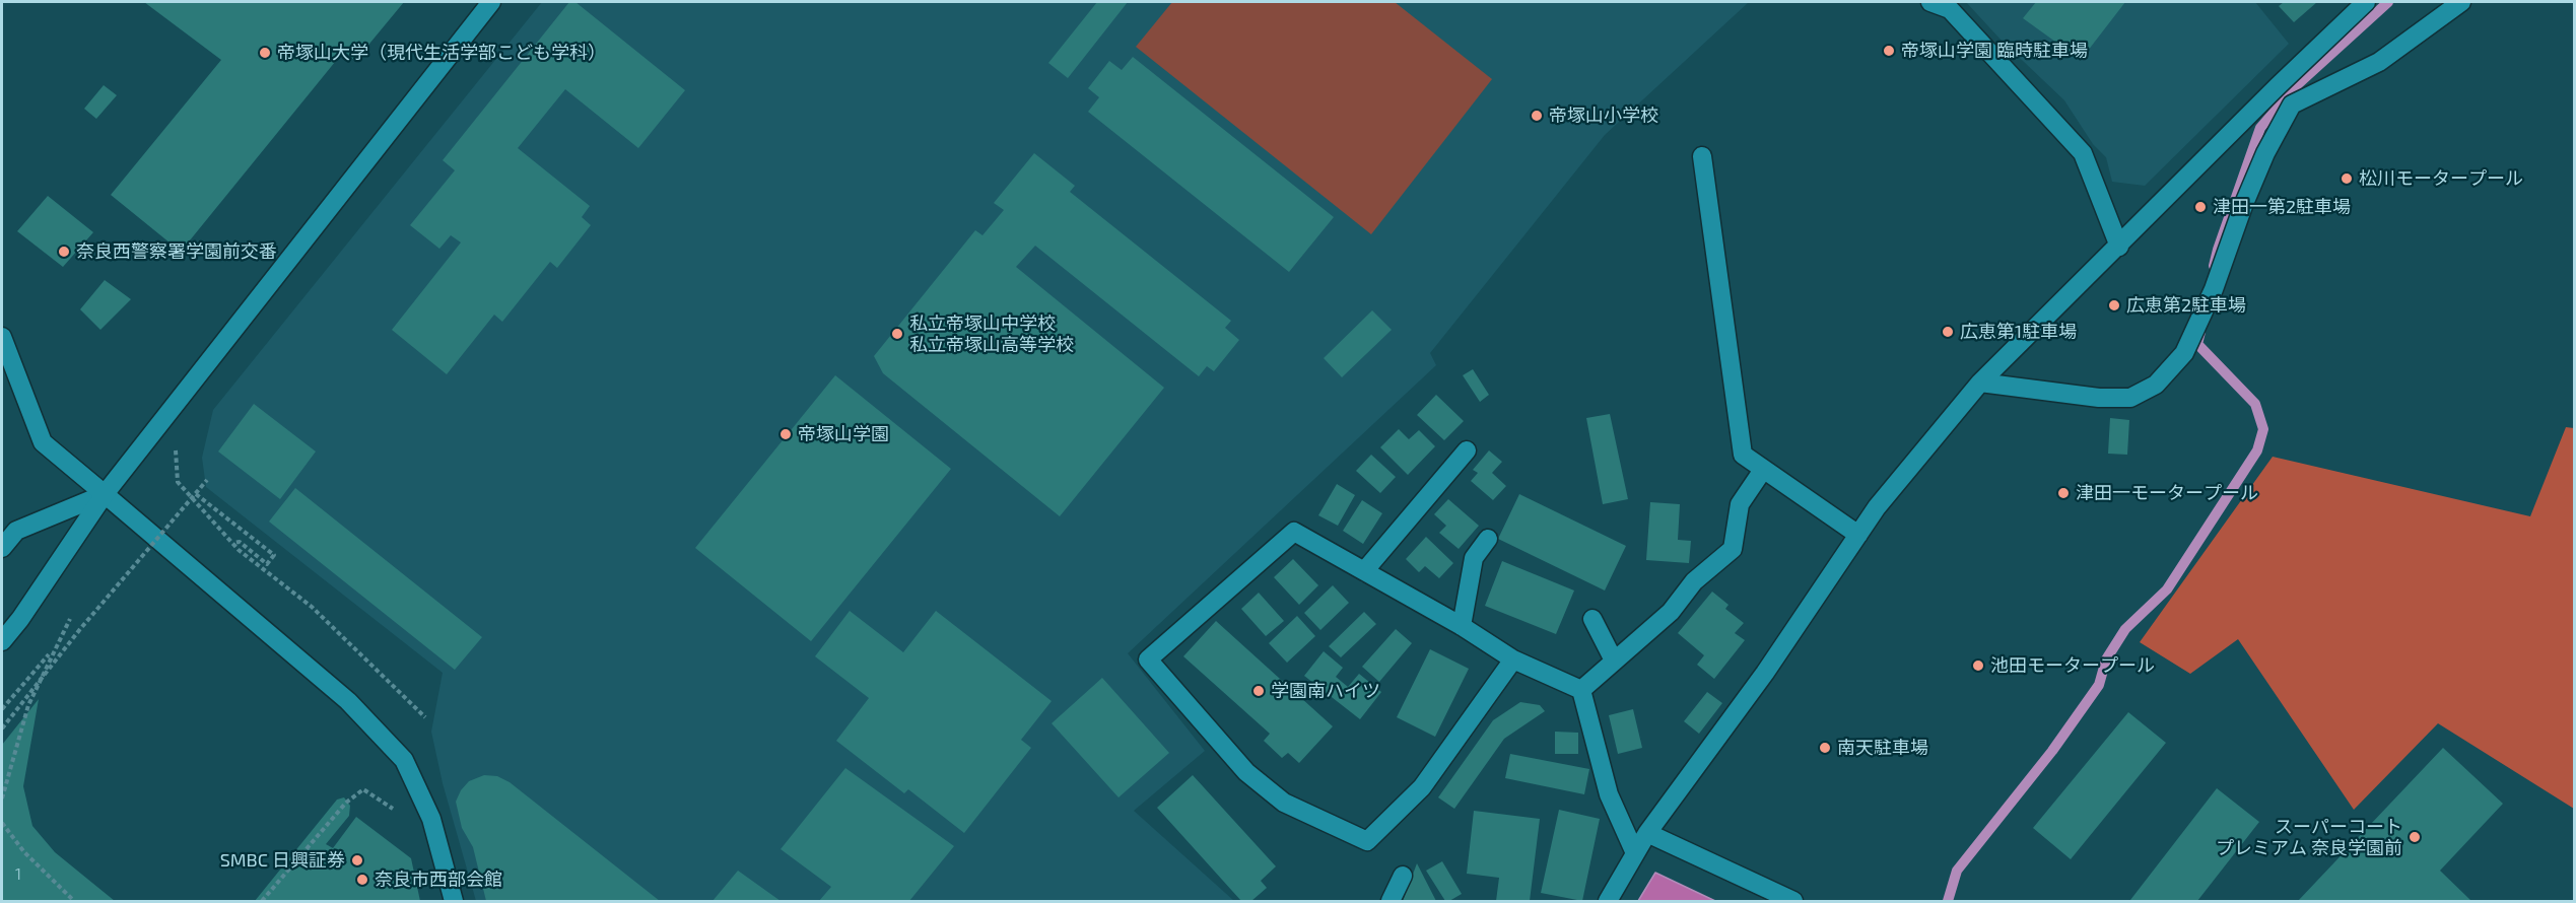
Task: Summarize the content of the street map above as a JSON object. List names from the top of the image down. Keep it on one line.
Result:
{"places":["帝塚山学園 臨時駐車場","帝塚山大学（現代生活学部こども学科）","帝塚山小学校","松川モータープール","津田一第2駐車場","奈良西警察署学園前交番","広恵第2駐車場","広恵第1駐車場","私立帝塚山中学校 私立帝塚山高等学校","帝塚山学園","津田一モータープール","池田モータープール","学園南ハイツ","南天駐車場","スーパーコート プレミアム 奈良学園前","SMBC 日興証券","奈良市西部会館"],"house_numbers":["1"]}
